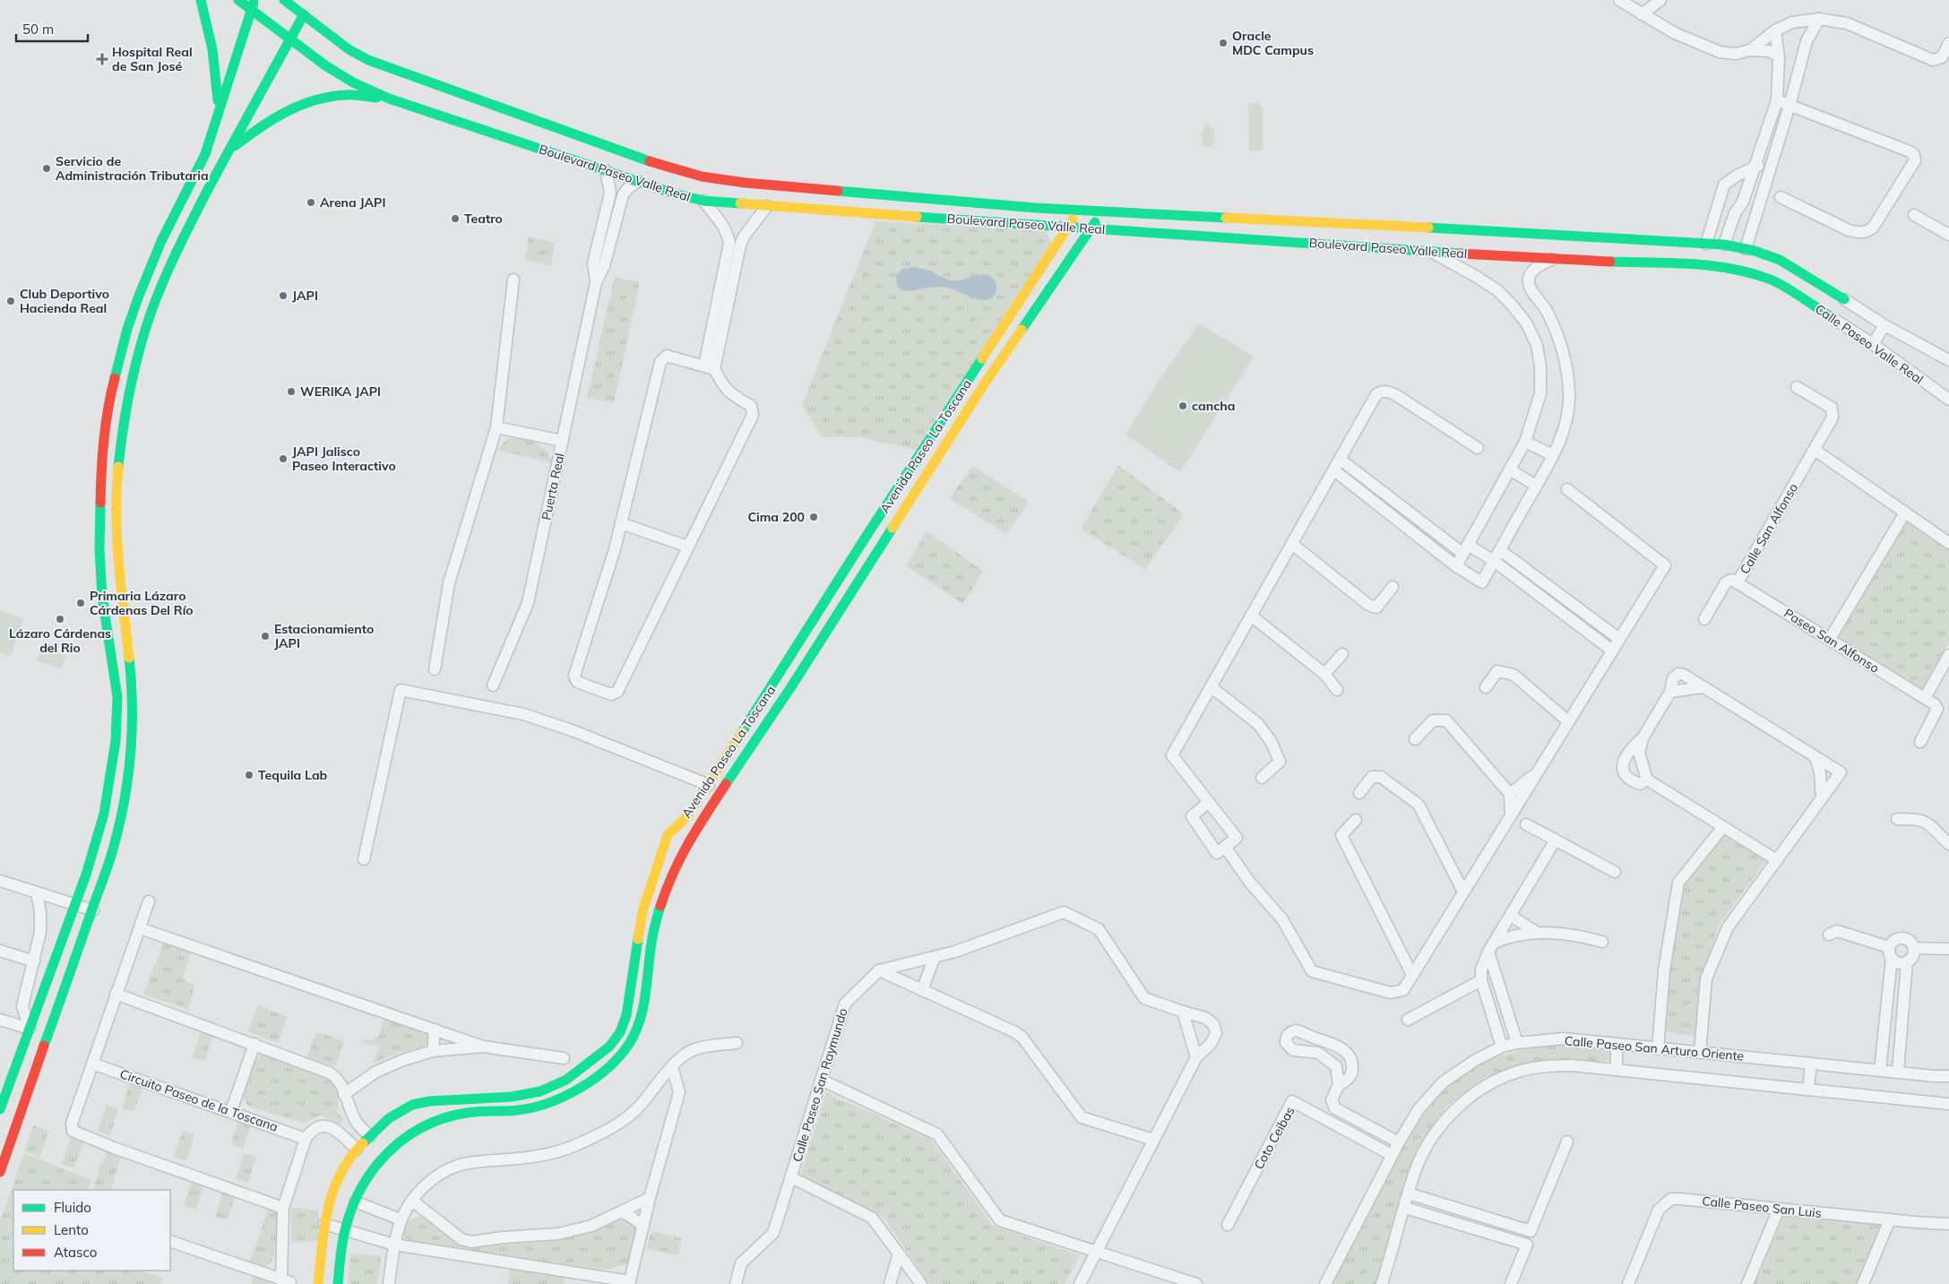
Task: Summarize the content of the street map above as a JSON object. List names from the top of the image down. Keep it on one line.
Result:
{"streets":{"street":["Boulevard Paseo Valle Real","Calle Paseo Valle Real","Avenida Paseo La Toscana","Puerta Real","Calle San Alfonso","Paseo San Alfonso","Calle Paseo San Arturo Oriente","Calle Paseo San Raymundo","Circuito Paseo de la Toscana","Coto Ceibas","Calle Paseo San Luis"]},"crossings":[["Boulevard Paseo Valle Real","Calle Paseo Valle Real"],["Boulevard Paseo Valle Real","Avenida Paseo La Toscana"],["Boulevard Paseo Valle Real","Puerta Real"],["Calle San Alfonso","Paseo San Alfonso"],["Calle Paseo San Arturo Oriente","Coto Ceibas"]],"places":{"other":["Oracle MDC Campus","Servicio de Administración Tributaria","Arena JAPI","Teatro","JAPI","Club Deportivo Hacienda Real","WERIKA JAPI","cancha","JAPI Jalisco Paseo Interactivo","Cima 200","Primaria Lázaro Cárdenas Del Río","Lázaro Cárdenas del Rio","Estacionamiento JAPI","Tequila Lab"],"health":["Hospital Real de San José"]},"legend":["Fluido","Lento","Atasco"],"scale_bar":"50 m"}
